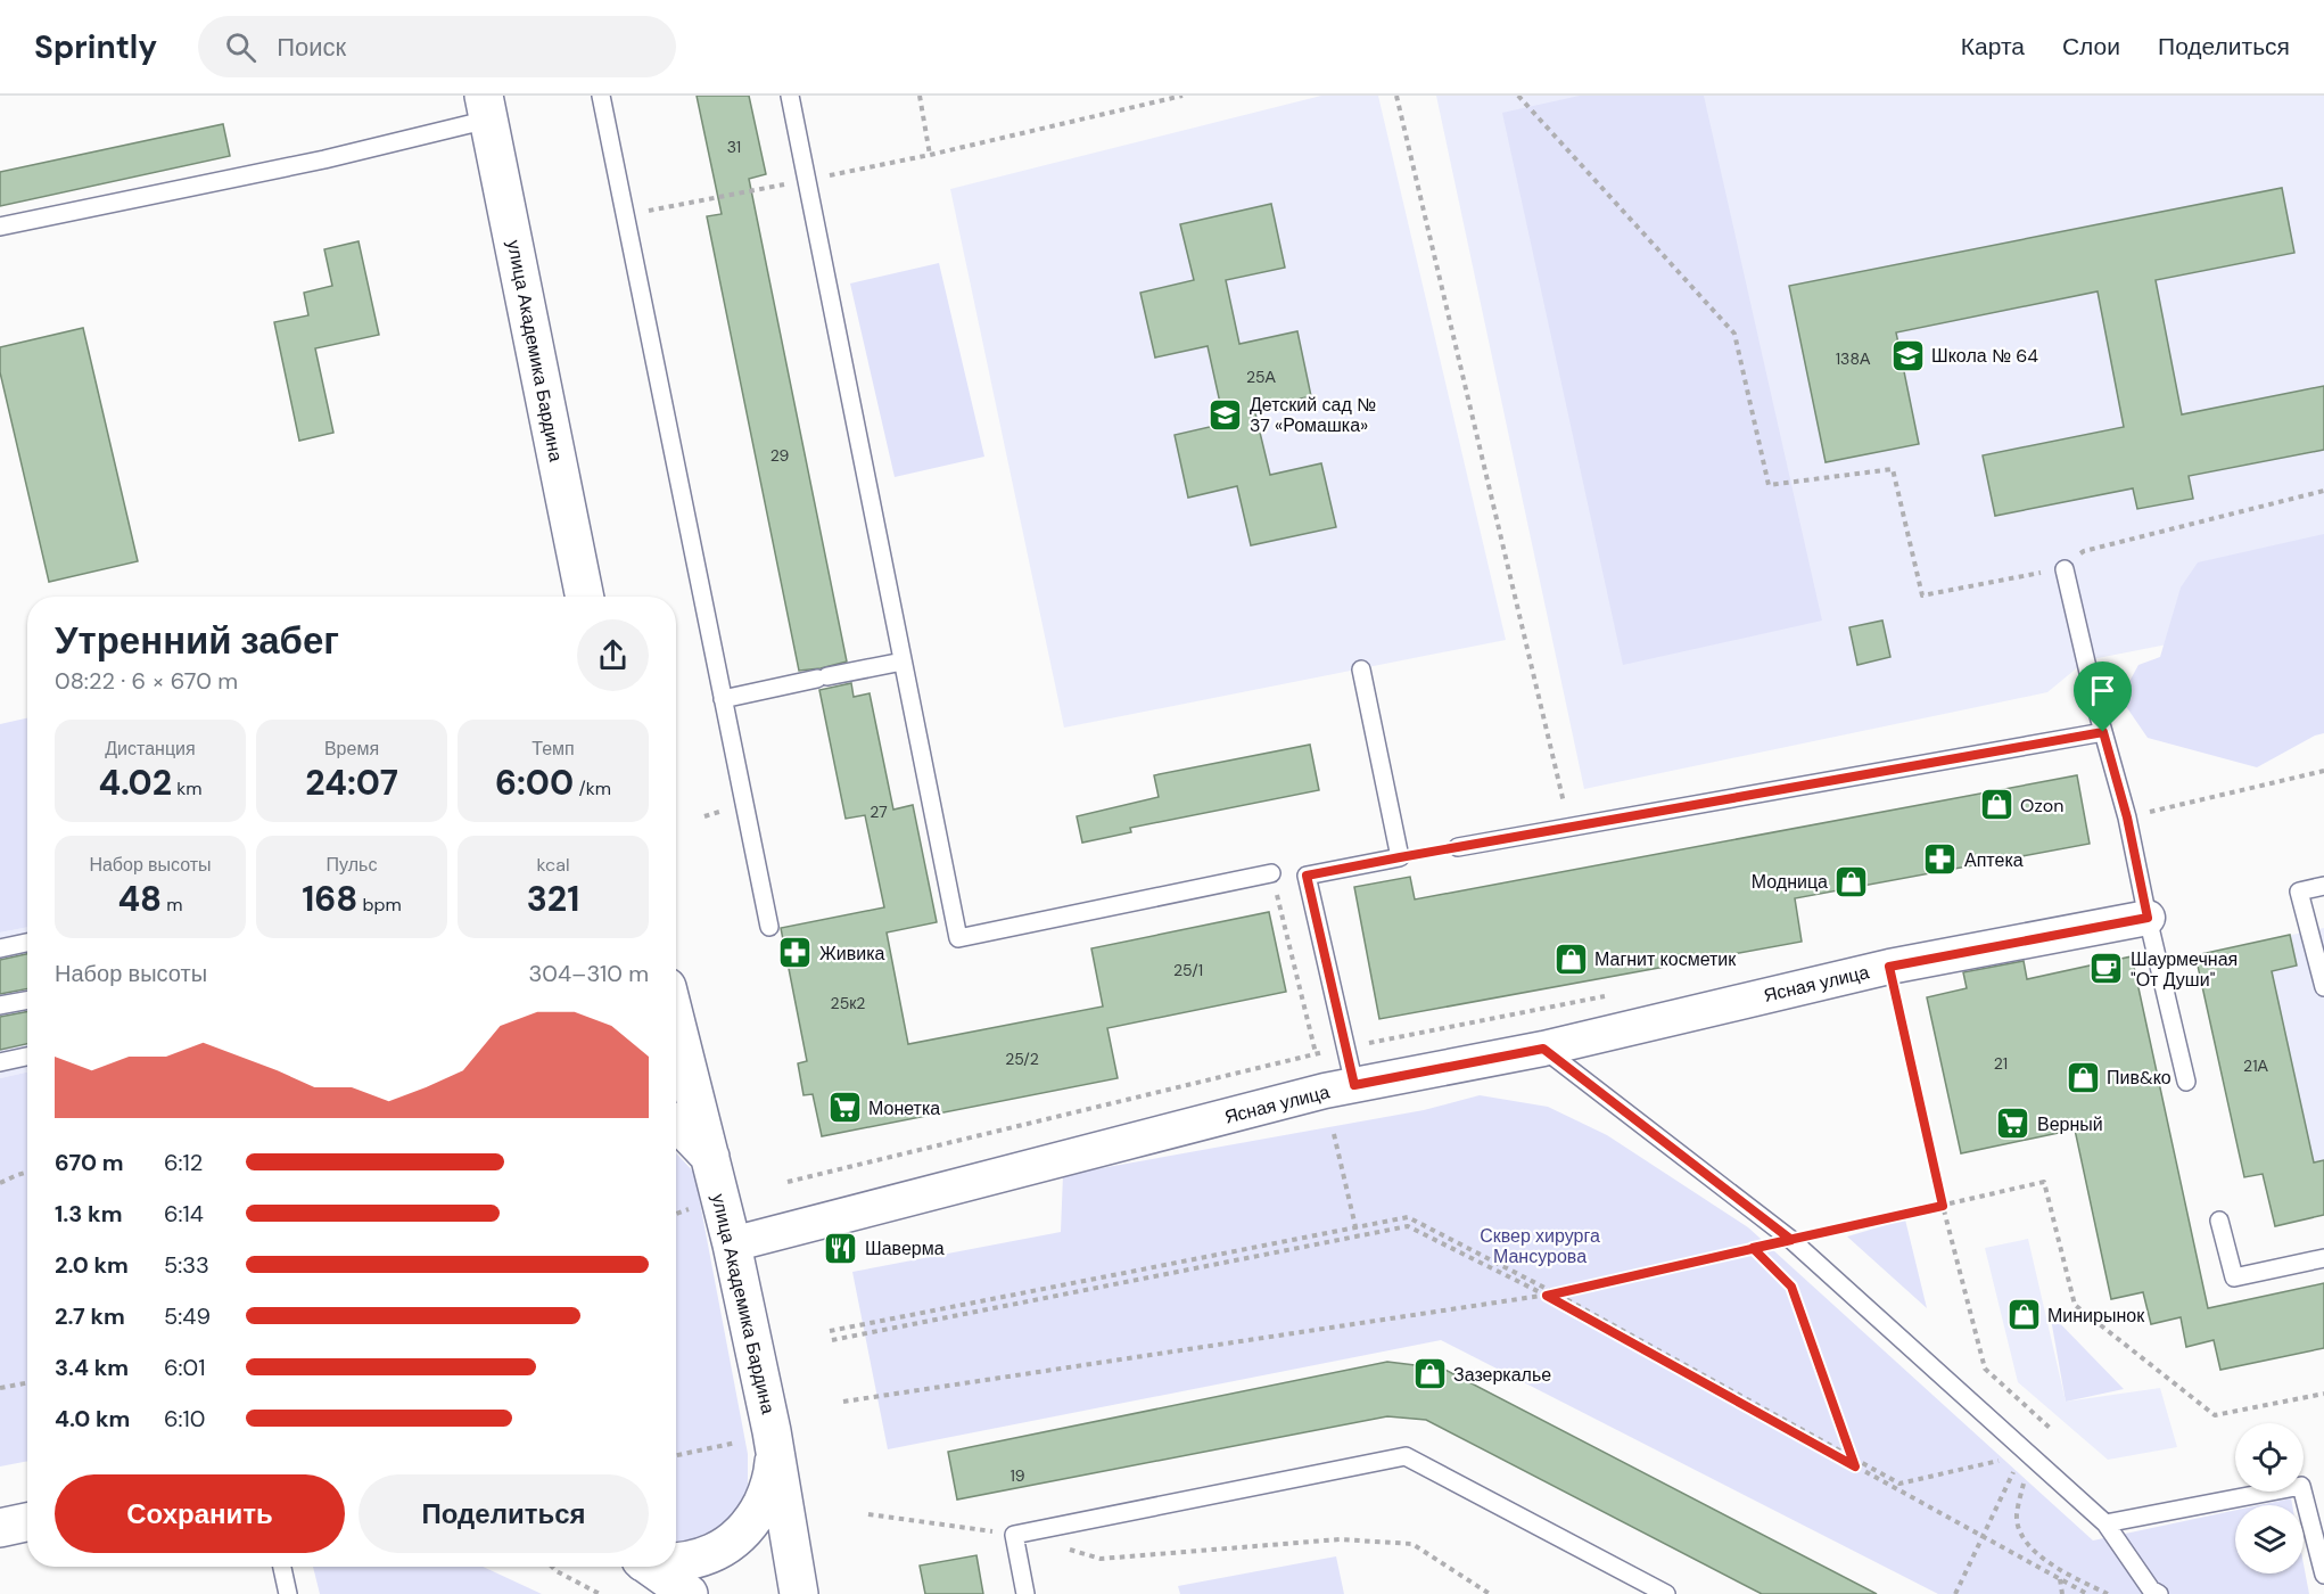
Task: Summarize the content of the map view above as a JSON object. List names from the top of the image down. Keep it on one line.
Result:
{"streets":{"street":["улица Академика Бардина","Ясная улица"]},"crossings":[["улица Академика Бардина","Ясная улица"]],"parks":["Сквер хирурга Мансурова"],"places":{"school or university":["Школа № 64","Детский сад № 37 «Ромашка»"],"shop":["Ozon","Модница","Магнит косметик","Пив&ко","Минирынок","Зазеркалье"],"pharmacy":["Аптека","Живика"],"cafe":["Шаурмечная \"От Души\""],"supermarket":["Монетка","Верный"],"restaurant":["Шаверма"]},"house_numbers":["31","138А","25А","29","27","25/1","25к2","25/2","21","21А","19"],"page":{"header":"Sprintly","search":"Поиск","nav":["Карта","Слои","Поделиться"],"heading":["Утренний забег","08:22 · 6 × 670 m"],"stats":[["Дистанция","4.02 km"],["Время","24:07"],["Темп","6:00 /km"],["Набор высоты","48 m"],["Пульс","168 bpm"],["kcal","321"]],"chart":["Набор высоты","304–310 m"],"list":[{"name":"670 m","note":"6:12"},{"name":"1.3 km","note":"6:14"},{"name":"2.0 km","note":"5:33"},{"name":"2.7 km","note":"5:49"},{"name":"3.4 km","note":"6:01"},{"name":"4.0 km","note":"6:10"}],"buttons":["Сохранить","Поделиться"]}}
